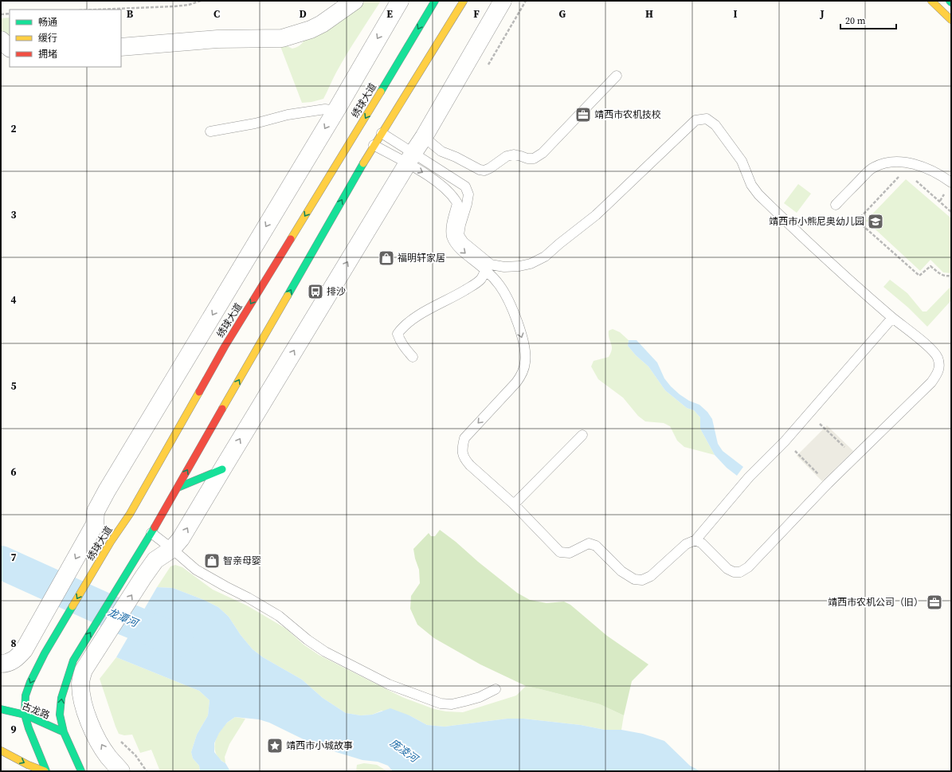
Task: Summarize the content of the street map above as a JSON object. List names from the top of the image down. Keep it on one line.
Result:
{"streets":{"main road":["绣球大道","古龙路"]},"crossings":[["绣球大道","古龙路"]],"water":["龙潭河","庞凌河"],"places":{"office":["靖西市农机技校","靖西市农机公司（旧）"],"school or university":["靖西市小熊尼奥幼儿园"],"shop":["福明轩家居","智亲母婴"],"bus stop":["排沙"],"place":["靖西市小城故事"]},"legend":["畅通","缓行","拥堵"],"scale_bar":"20 m","grid":{"columns":["B","C","D","E","F","G","H","I","J"],"rows":["2","3","4","5","6","7","8","9"]}}
